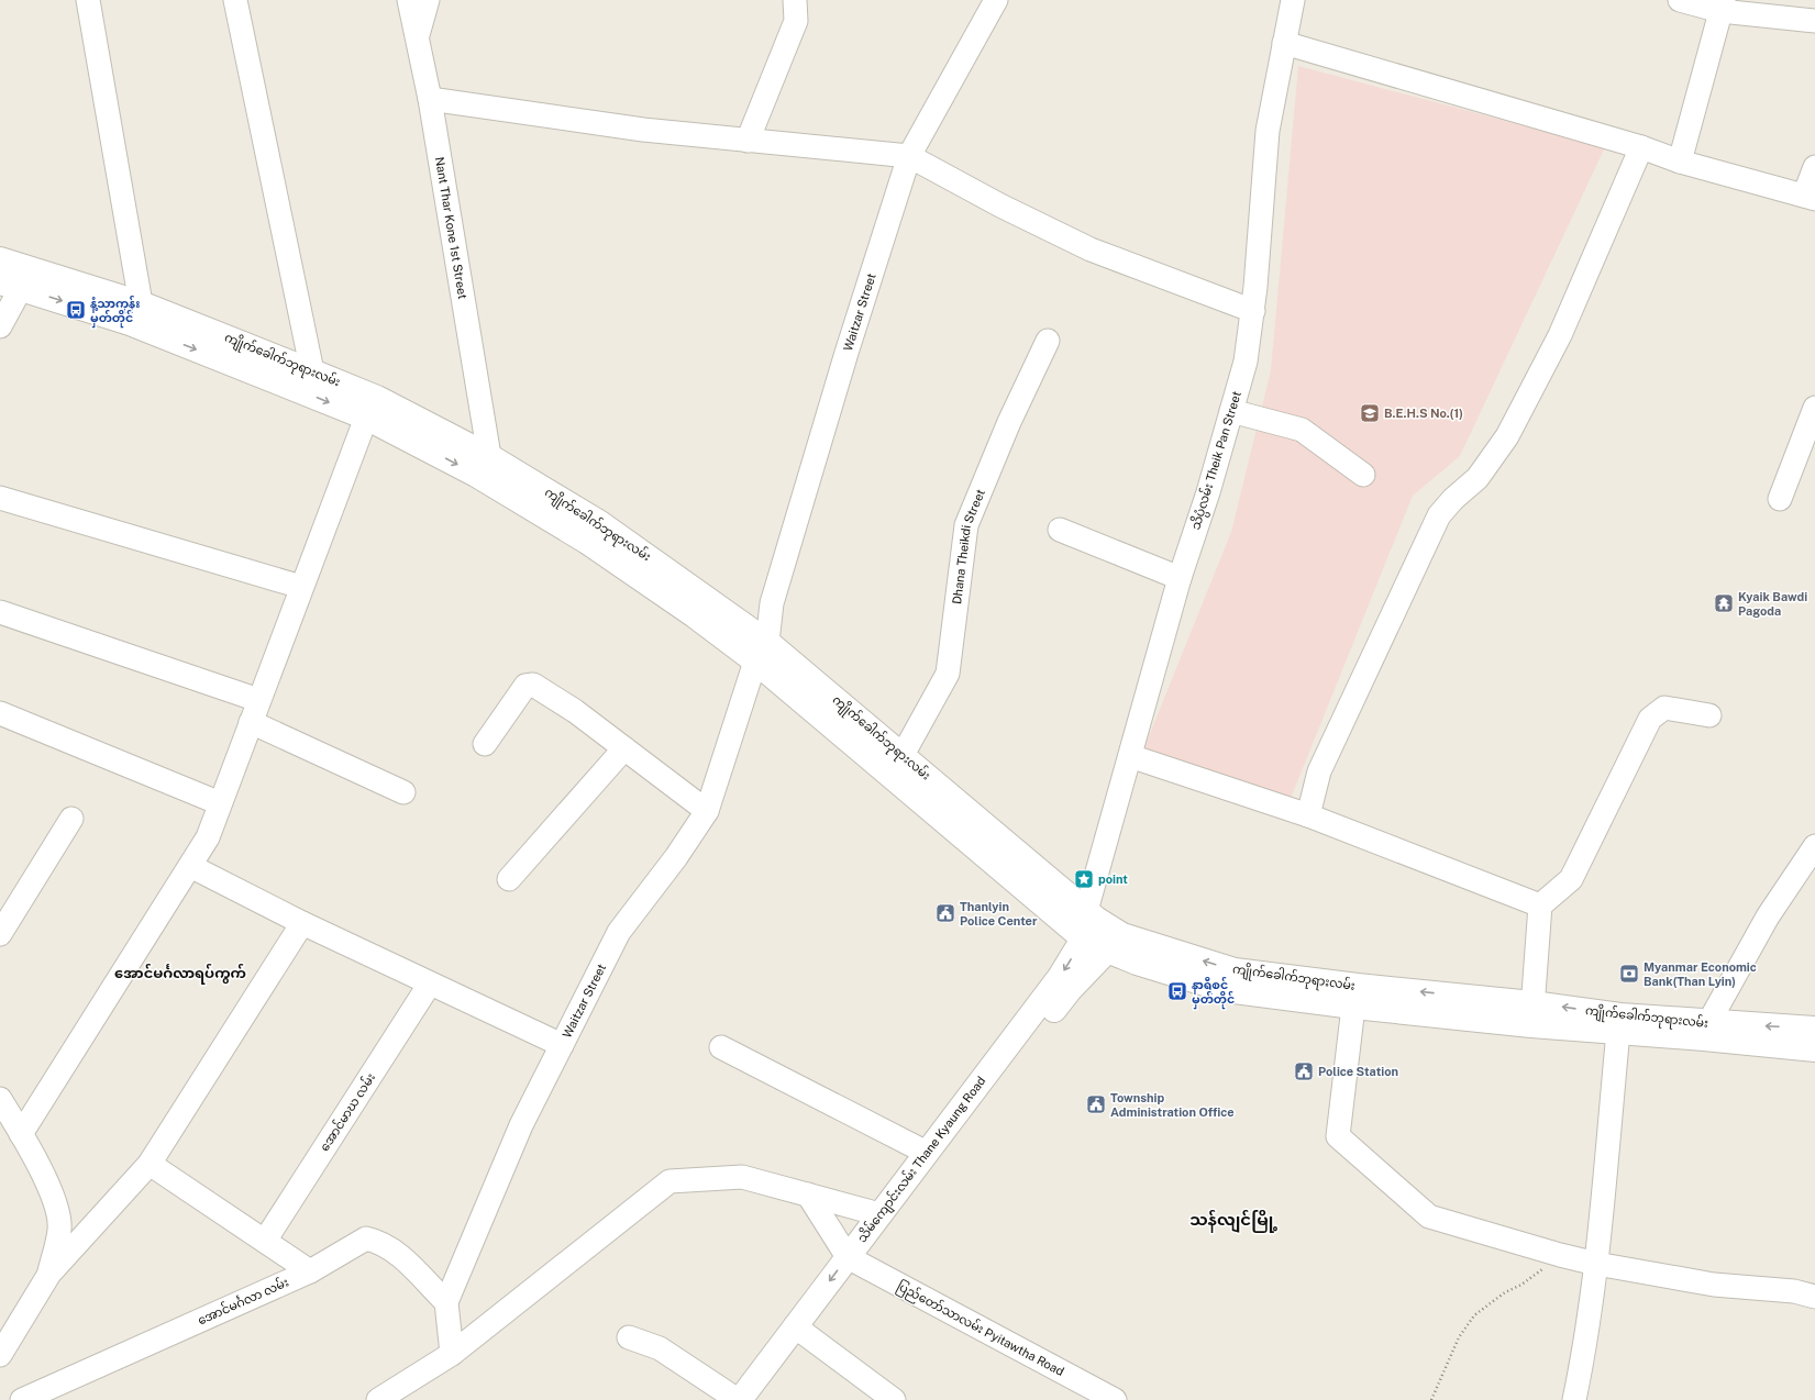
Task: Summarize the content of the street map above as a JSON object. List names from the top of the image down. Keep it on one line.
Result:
{"streets":{"main road":["ကျိုက်ခေါက်ဘုရားလမ်း","သိမ်ကျောင်းလမ်း Thane Kyaung Road"],"street":["Nant Thar Kone 1st Street","Waitzar Street","သိပ္ပံလမ်း Theik Pan Street","Dhana Theikdi Street","အောင်မာဃ လမ်း","အောင်မင်္ဂလာ လမ်း","ပြည်တော်သာလမ်း Pyitawtha Road"]},"crossings":[["Nant Thar Kone 1st Street","ကျိုက်ခေါက်ဘုရားလမ်း"],["Waitzar Street","ကျိုက်ခေါက်ဘုရားလမ်း"],["Waitzar Street","အောင်မင်္ဂလာ လမ်း"],["ကျိုက်ခေါက်ဘုရားလမ်း","သိပ္ပံလမ်း Theik Pan Street"],["ကျိုက်ခေါက်ဘုရားလမ်း","Dhana Theikdi Street"],["ကျိုက်ခေါက်ဘုရားလမ်း","သိမ်ကျောင်းလမ်း Thane Kyaung Road"],["သိပ္ပံလမ်း Theik Pan Street","သိမ်ကျောင်းလမ်း Thane Kyaung Road"],["သိမ်ကျောင်းလမ်း Thane Kyaung Road","ပြည်တော်သာလမ်း Pyitawtha Road"]],"districts":["အောင်မင်္ဂလာရပ်ကွက်","သန်လျင်မြို့"],"places":{"bus stop":["နံ့သာကုန်း မှတ်တိုင်","နာရီစင် မှတ်တိုင်"],"school or university":["B.E.H.S No.(1)"],"temple":["Kyaik Bawdi Pagoda"],"place":["point"],"public building":["Thanlyin Police Center","Police Station","Township Administration Office"],"bank":["Myanmar Economic Bank(Than Lyin)"]}}
